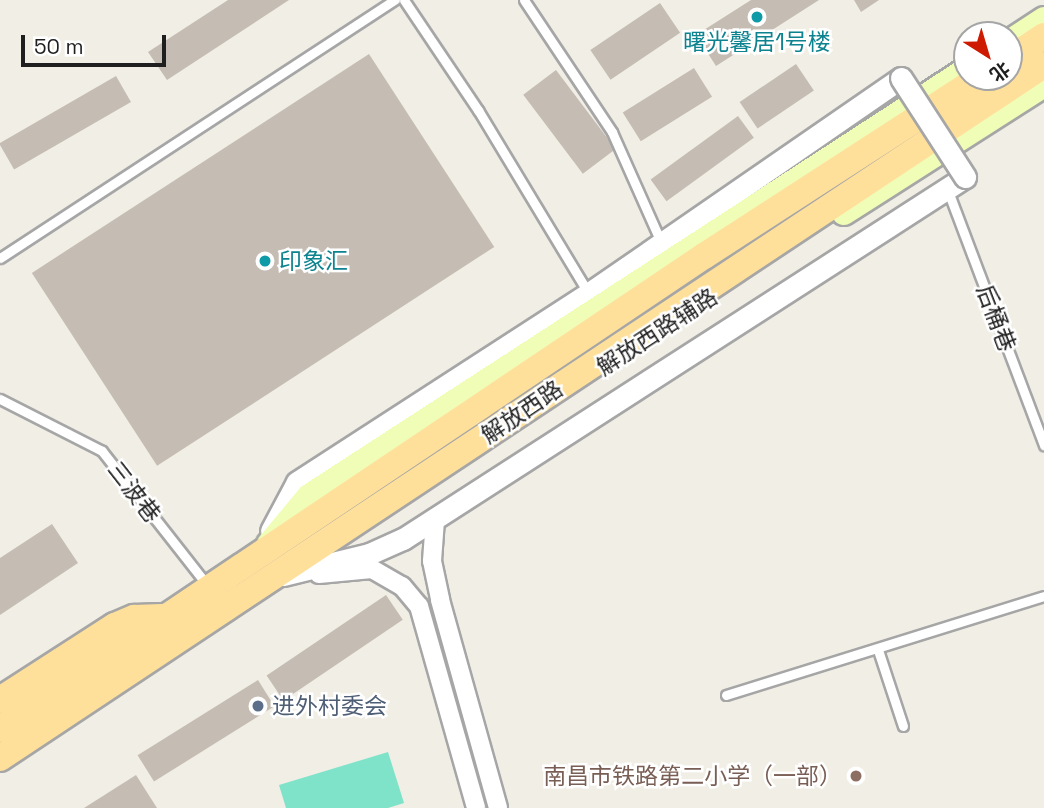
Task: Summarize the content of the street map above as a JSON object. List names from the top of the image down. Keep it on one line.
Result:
{"streets":{"main road":["解放西路辅路","解放西路"],"lane":["后桶巷","三波巷"]},"crossings":[["解放西路辅路","解放西路"],["解放西路","三波巷"]],"places":["曙光馨居1号楼","印象汇","进外村委会","南昌市铁路第二小学（一部）"],"scale_bar":"50 m","north":"bottom right"}
